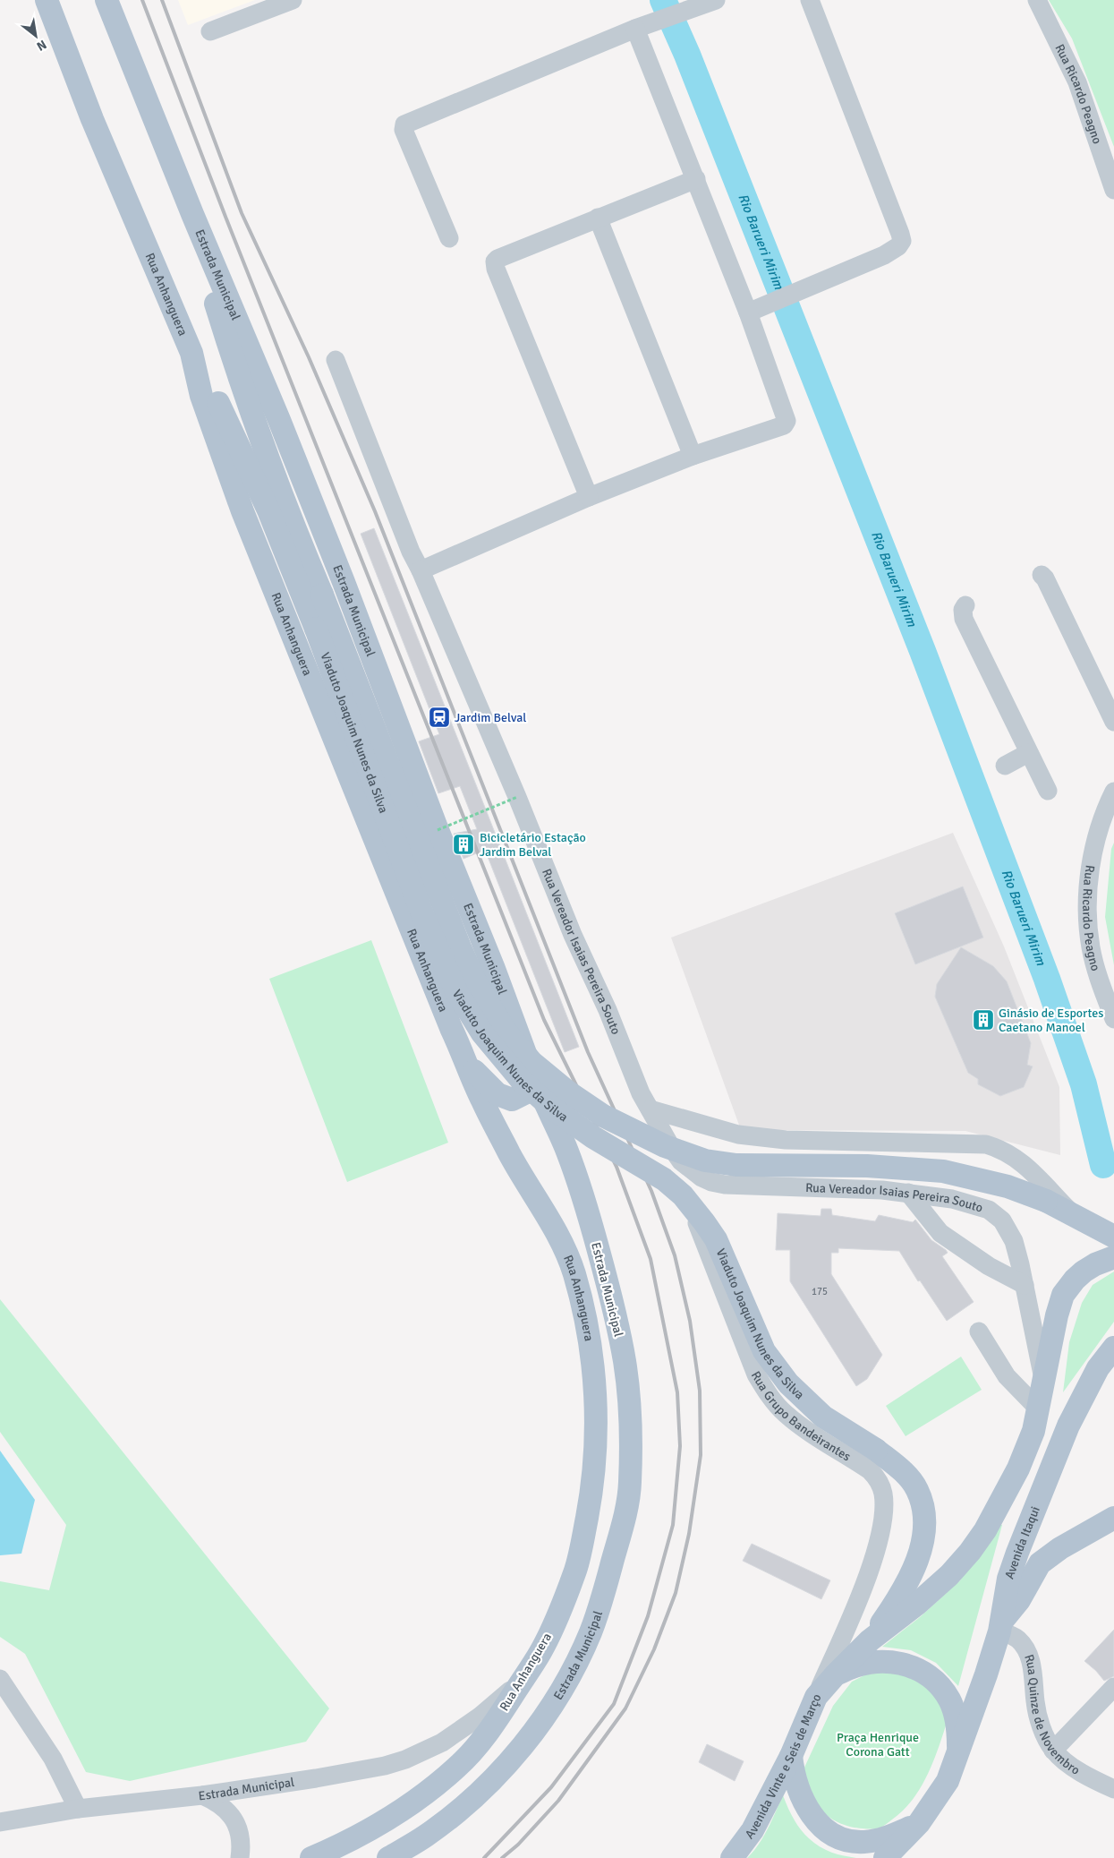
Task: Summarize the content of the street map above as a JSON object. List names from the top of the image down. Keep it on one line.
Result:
{"streets":{"main road":["Estrada Municipal","Rua Anhanguera","Viaduto Joaquim Nunes da Silva","Avenida Itaqui","Avenida Vinte e Seis de Março"],"street":["Rua Ricardo Peagno","Rua Vereador Isaias Pereira Souto","Rua Grupo Bandeirantes","Rua Quinze de Novembro"]},"crossings":[["Estrada Municipal","Rua Anhanguera"],["Estrada Municipal","Viaduto Joaquim Nunes da Silva"],["Rua Anhanguera","Viaduto Joaquim Nunes da Silva"],["Viaduto Joaquim Nunes da Silva","Avenida Vinte e Seis de Março"],["Rua Vereador Isaias Pereira Souto","Rua Grupo Bandeirantes"],["Rua Grupo Bandeirantes","Avenida Vinte e Seis de Março"],["Avenida Itaqui","Rua Quinze de Novembro"]],"water":["Rio Barueri Mirim"],"parks":["Praça Henrique Corona Gatt"],"places":{"station":["Jardim Belval"],"building":["Bicicletário Estação Jardim Belval","Ginásio de Esportes Caetano Manoel"]},"house_numbers":["175"],"north":"bottom right"}
